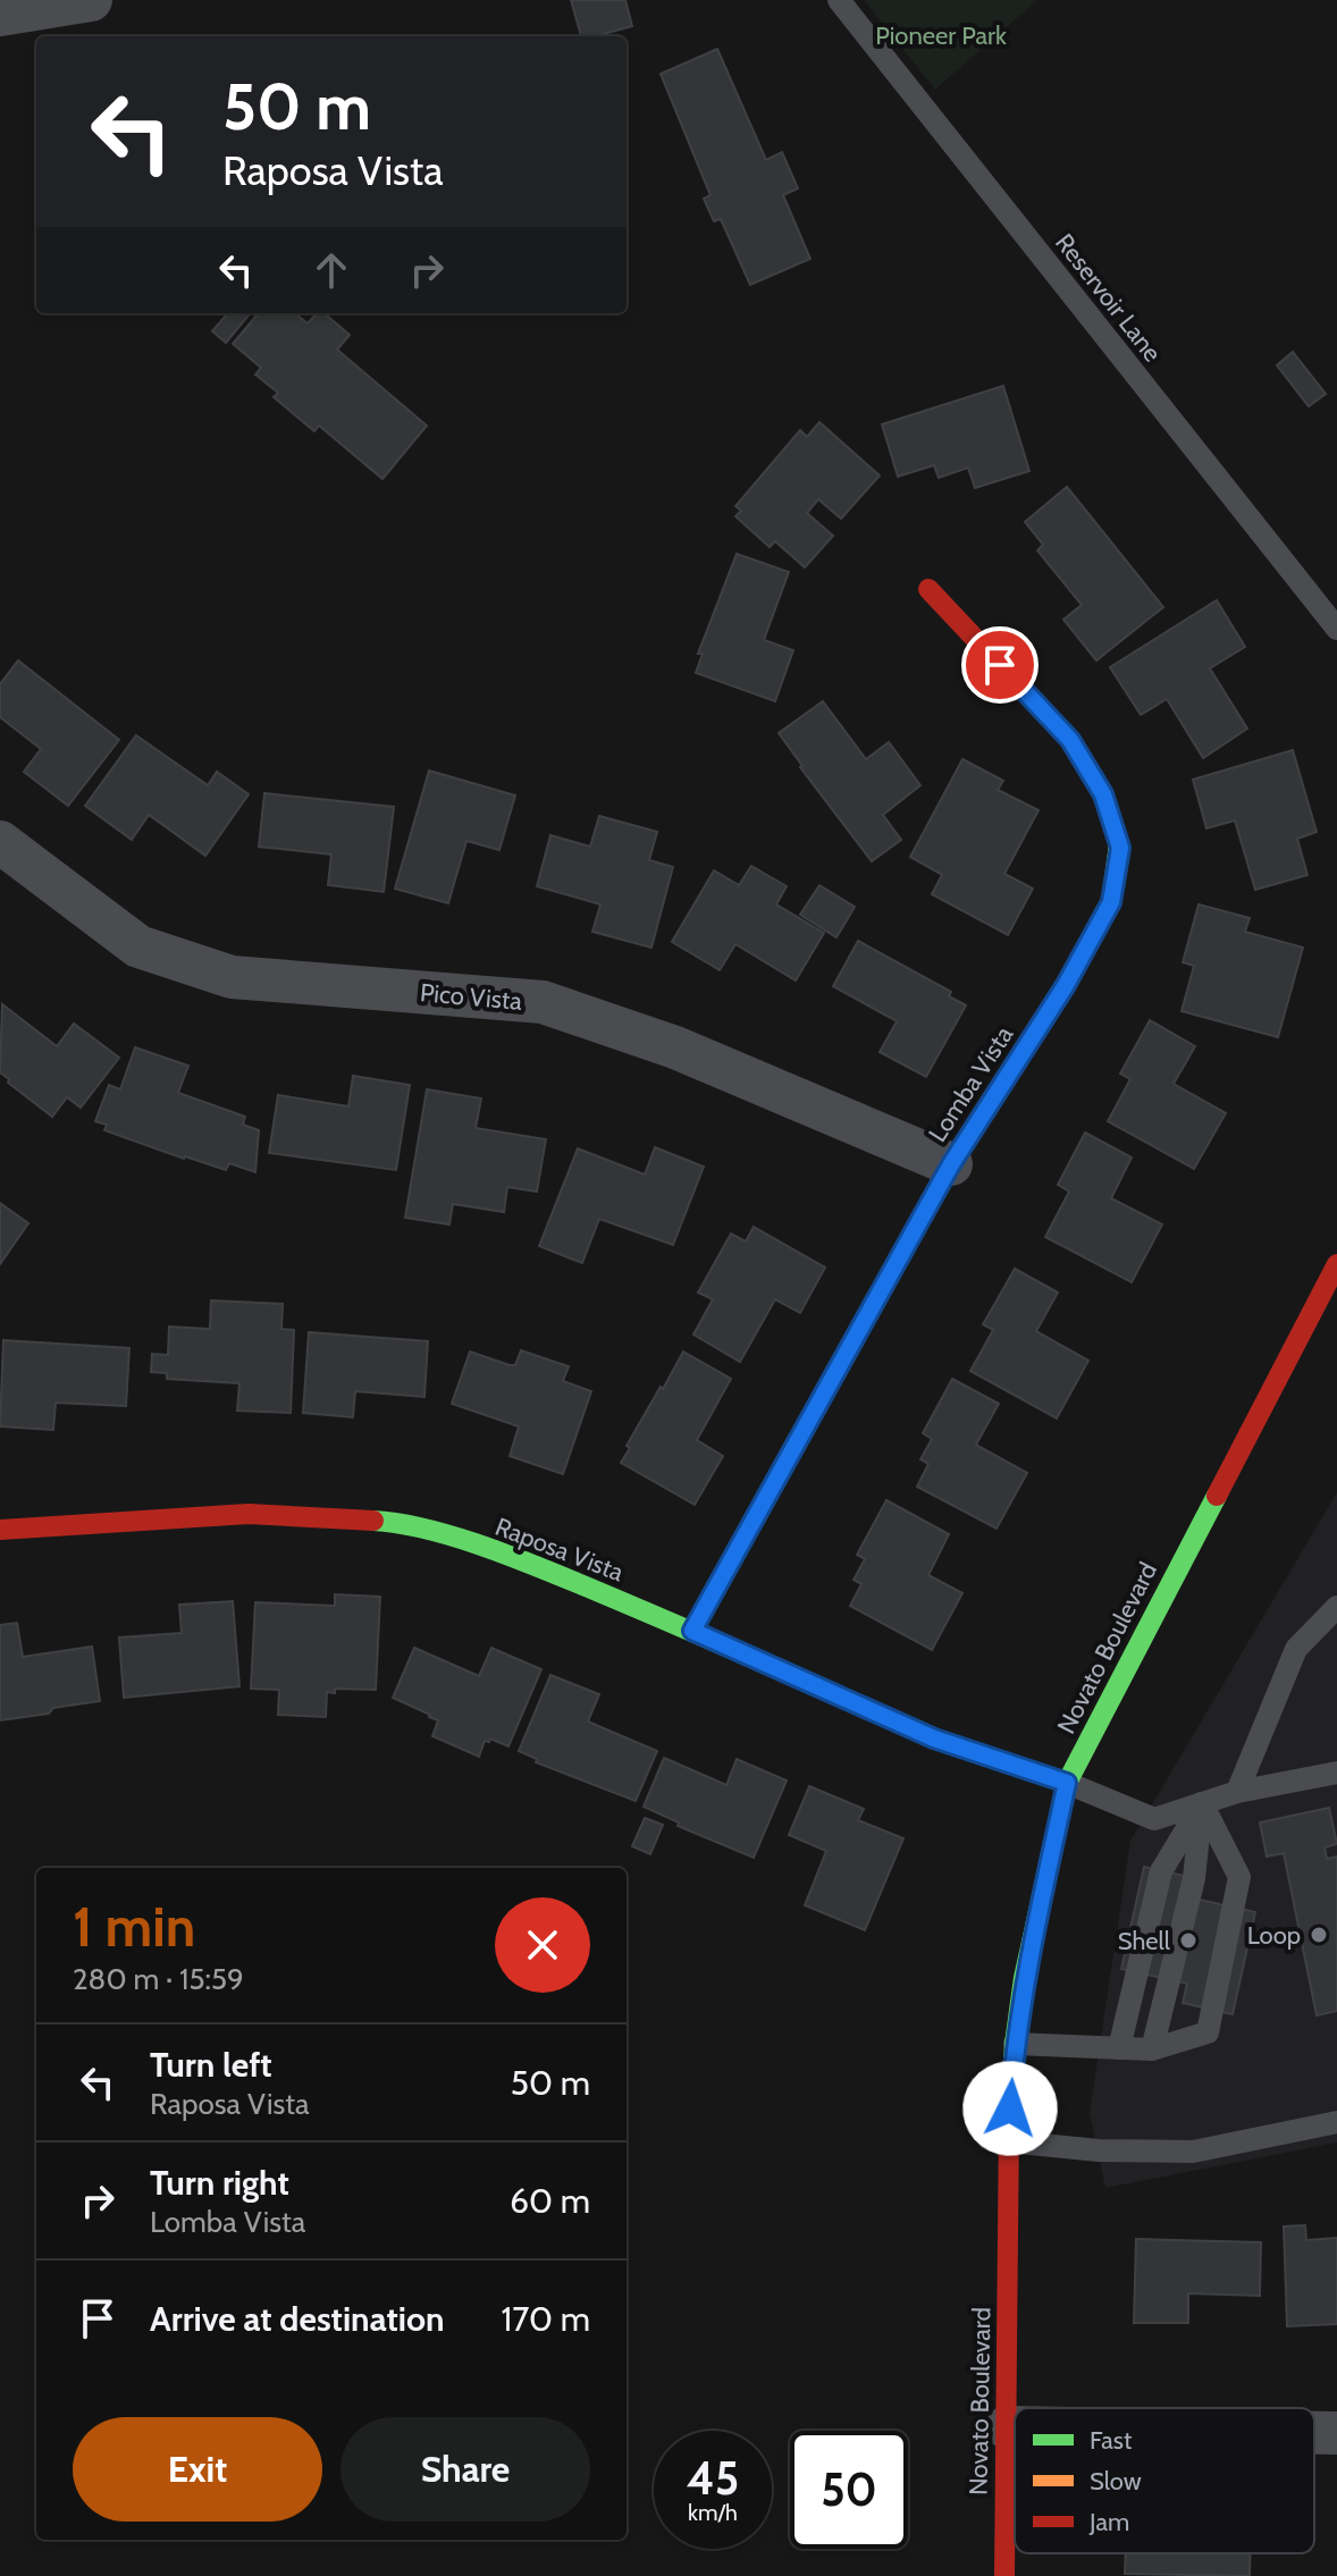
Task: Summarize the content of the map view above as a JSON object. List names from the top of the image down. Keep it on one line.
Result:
{"streets":{"street":["Pico Vista","Lomba Vista","Raposa Vista","Novato Boulevard"],"lane":["Reservoir Lane"]},"crossings":[["Pico Vista","Lomba Vista"],["Lomba Vista","Raposa Vista"],["Raposa Vista","Novato Boulevard"]],"parks":["Pioneer Park"],"places":["Loop","Shell"],"legend":["Fast","Slow","Jam"],"page":{"turn":["50 m","Raposa Vista"],"heading":["1 min","280 m · 15:59"],"list":[{"name":"Turn left","note":"Raposa Vista","value":"50 m"},{"name":"Turn right","note":"Lomba Vista","value":"60 m"},{"name":"Arrive at destination","value":"170 m"}],"buttons":["Exit","Share"],"speed":"45 km/h","limit":"50"}}
